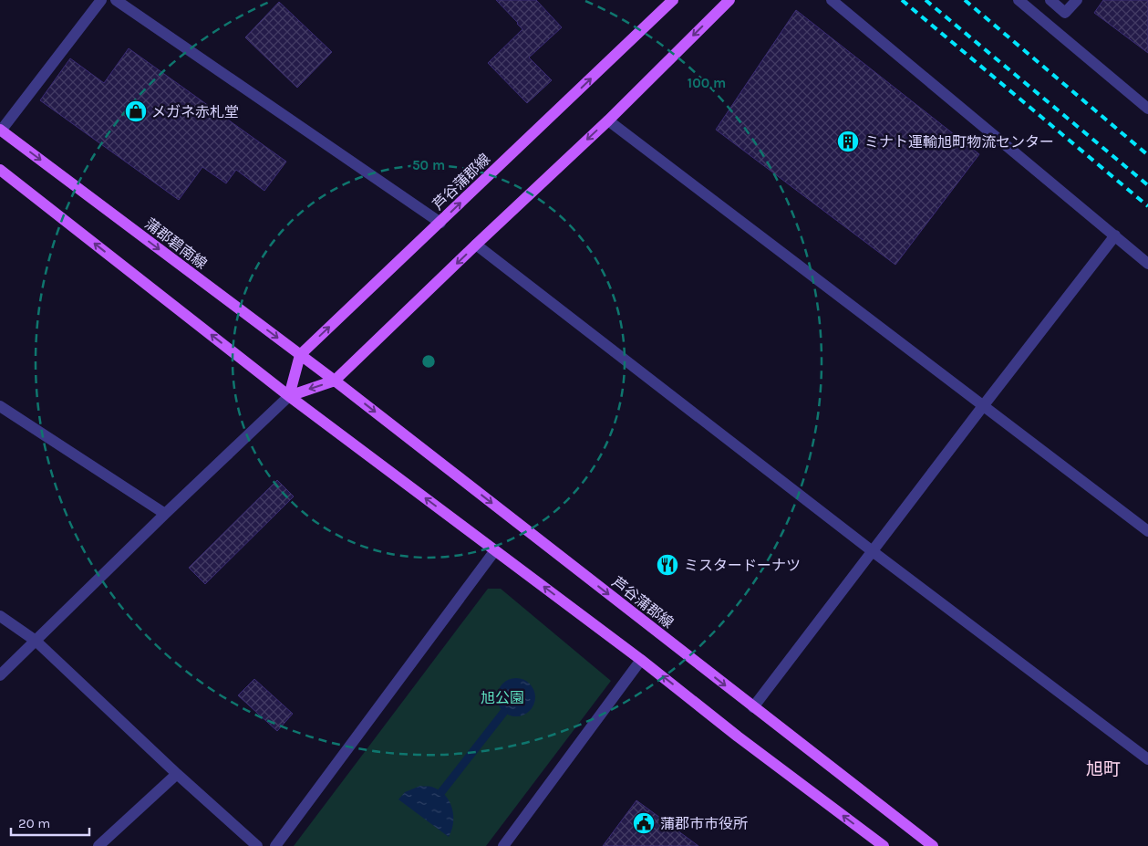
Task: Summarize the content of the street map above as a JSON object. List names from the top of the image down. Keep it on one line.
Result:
{"streets":{"main road":["芦谷蒲郡線","蒲郡碧南線"]},"crossings":[["芦谷蒲郡線","蒲郡碧南線"]],"districts":["旭町"],"parks":["旭公園"],"places":{"shop":["メガネ赤札堂"],"building":["ミナト運輸旭町物流センター"],"restaurant":["ミスタードーナツ"],"public building":["蒲郡市市役所"]},"scale_bar":"20 m","rings":["100 m","50 m"]}
